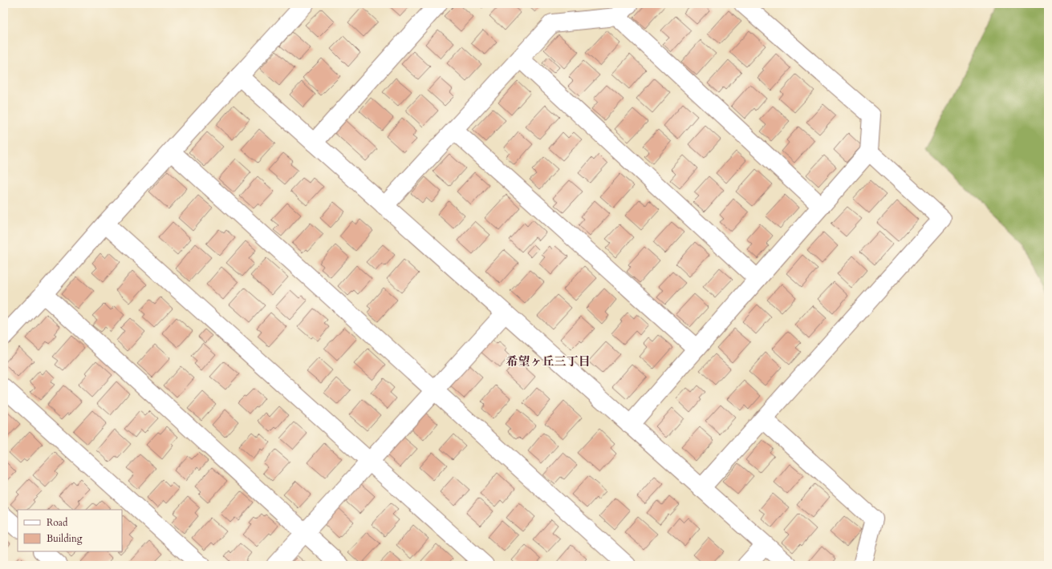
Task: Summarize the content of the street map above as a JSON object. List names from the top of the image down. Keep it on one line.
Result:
{"districts":["希望ヶ丘三丁目"],"legend":["Road","Building"]}
